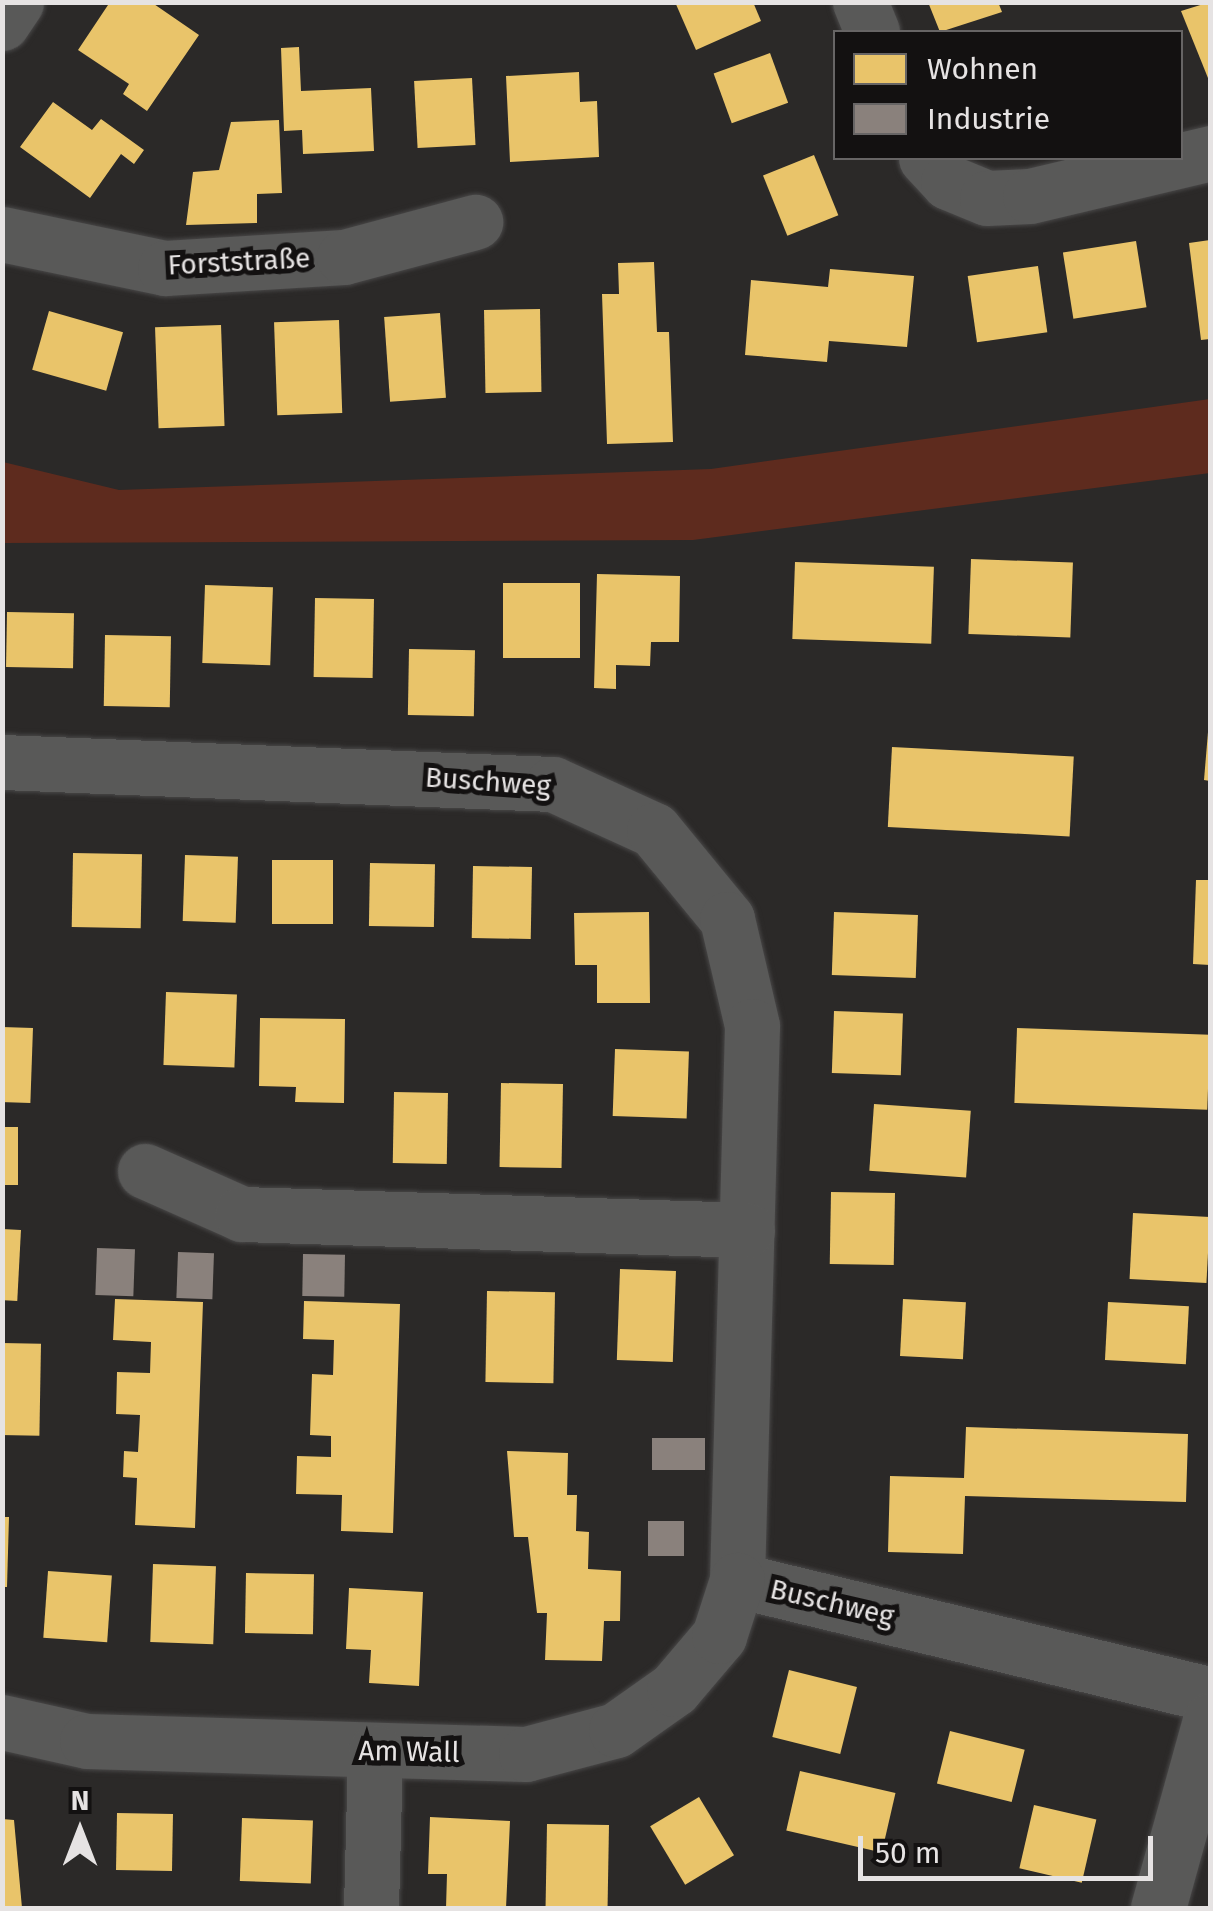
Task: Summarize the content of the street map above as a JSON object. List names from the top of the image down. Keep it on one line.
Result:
{"streets":{"street":["Forststraße","Buschweg","Am Wall"]},"crossings":[["Buschweg","Am Wall"]],"legend":["Wohnen","Industrie"],"scale_bar":"50 m","north":"top"}
